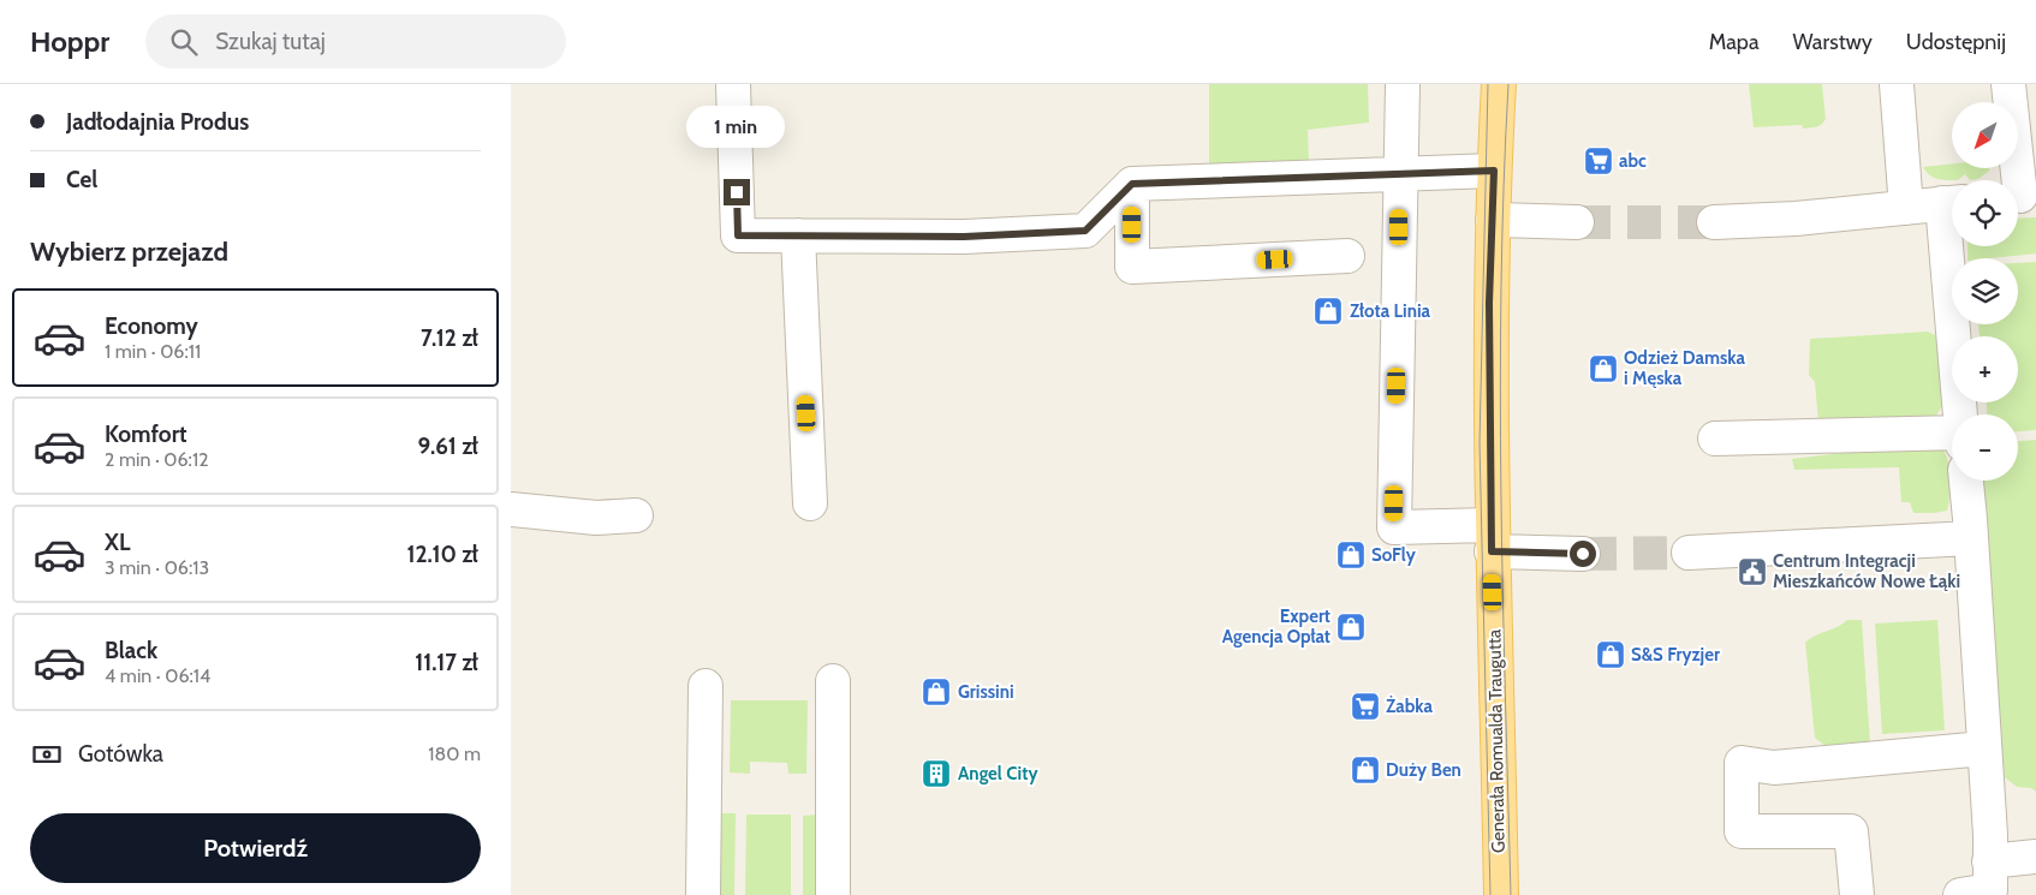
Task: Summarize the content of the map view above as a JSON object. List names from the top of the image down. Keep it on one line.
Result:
{"streets":{"main road":["Generała Romualda Traugutta"]},"places":{"supermarket":["abc","Żabka"],"shop":["Złota Linia","Odzież Damska i Męska","SoFly","Expert Agencja Opłat","S&S Fryzjer","Grissini","Duży Ben"],"public building":["Centrum Integracji Mieszkańców Nowe Łąki"],"building":["Angel City"]},"north":"bottom left","page":{"header":"Hoppr","search":"Szukaj tutaj","nav":["Mapa","Warstwy","Udostępnij"],"banner":["Jadłodajnia Produs","Cel"],"map_buttons":["+","−"],"bubble":"1 min","heading":"Wybierz przejazd","list":[{"name":"Economy","note":"1 min · 06:11","value":"7.12 zł"},{"name":"Komfort","note":"2 min · 06:12","value":"9.61 zł"},{"name":"XL","note":"3 min · 06:13","value":"12.10 zł"},{"name":"Black","note":"4 min · 06:14","value":"11.17 zł"}],"pay":["Gotówka","180 m"],"buttons":"Potwierdź"}}
